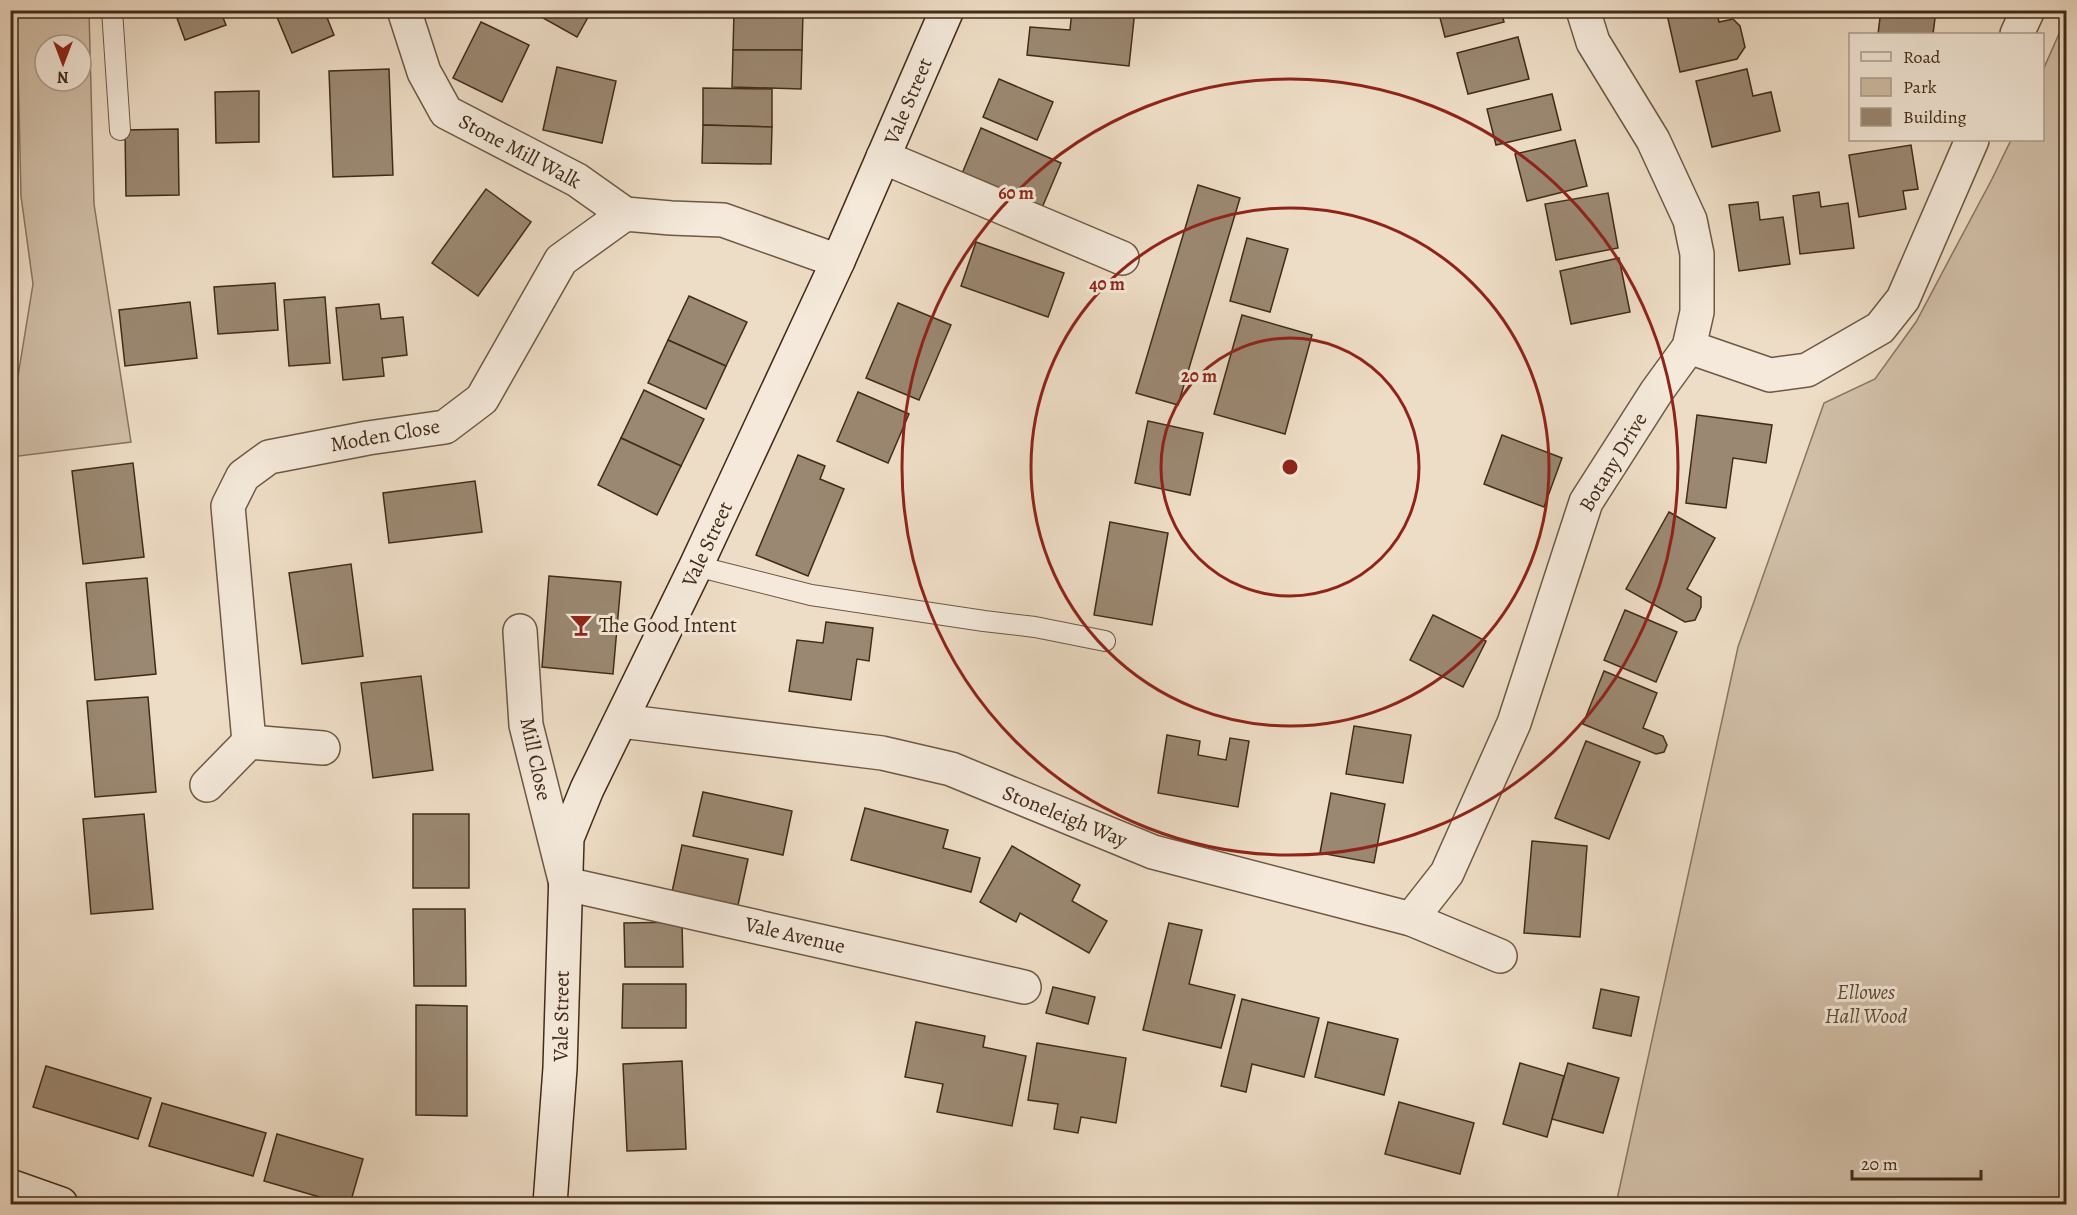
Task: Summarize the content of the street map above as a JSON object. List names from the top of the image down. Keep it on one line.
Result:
{"streets":{"street":["Vale Street","Stone Mill Walk","Moden Close","Botany Drive","Mill Close","Stoneleigh Way","Vale Avenue"]},"crossings":[["Vale Street","Mill Close"],["Vale Street","Stoneleigh Way"],["Vale Street","Vale Avenue"],["Stone Mill Walk","Moden Close"],["Botany Drive","Stoneleigh Way"],["Mill Close","Vale Avenue"]],"parks":["Ellowes Hall Wood"],"places":{"bar":["The Good Intent"]},"legend":["Road","Park","Building"],"scale_bar":"20 m","north":"bottom","rings":["60 m","40 m","20 m"]}
